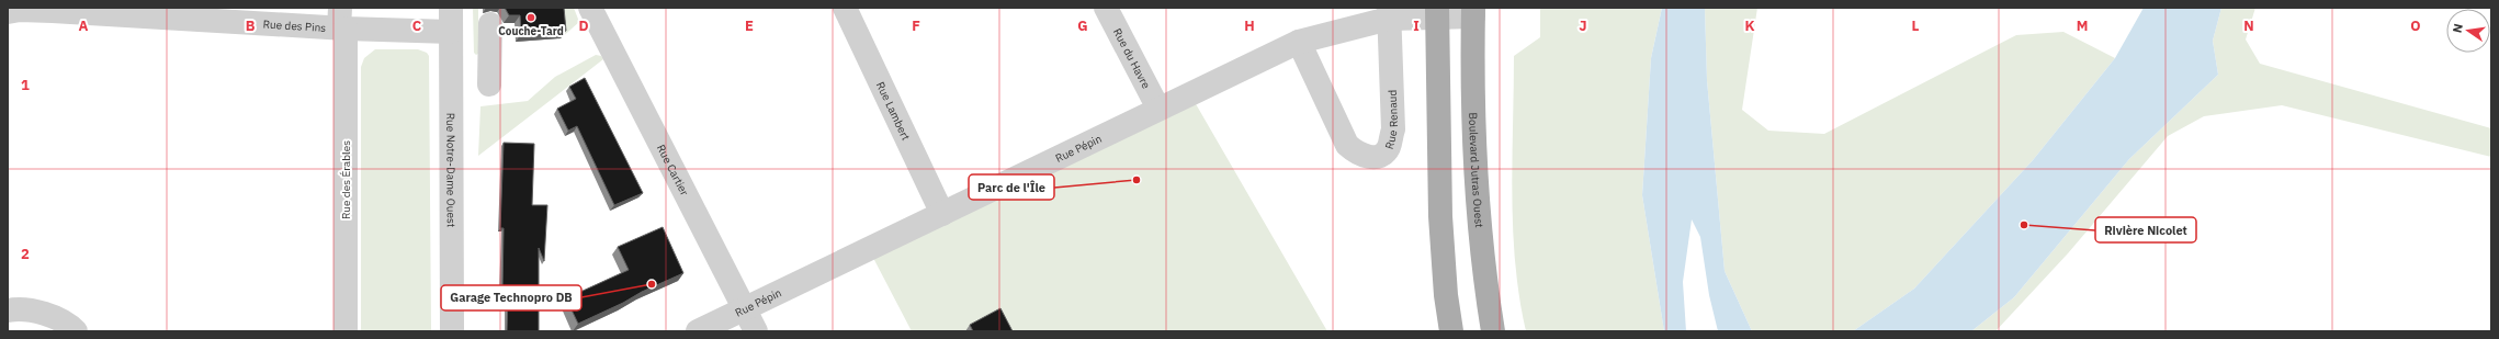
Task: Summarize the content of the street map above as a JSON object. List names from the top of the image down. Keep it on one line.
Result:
{"streets":{"main road":["Boulevard Jutras Ouest"],"street":["Rue des Pins","Rue du Havre","Rue Lambert","Rue Renaud","Rue Pépin","Rue Notre-Dame Ouest","Rue Cartier","Rue des Érables"]},"crossings":[["Rue des Pins","Rue Notre-Dame Ouest"],["Rue des Pins","Rue des Érables"],["Rue du Havre","Rue Pépin"],["Rue Lambert","Rue Pépin"],["Rue Renaud","Rue Pépin"],["Rue Pépin","Rue Cartier"],["Rue Pépin","Boulevard Jutras Ouest"]],"places":["Couche-Tard","Parc de l'Île","Rivière Nicolet","Garage Technopro DB"],"north":"left","grid":{"columns":["A","B","C","D","E","F","G","H","I","J","K","L","M","N","O"],"rows":["1","2"]}}
